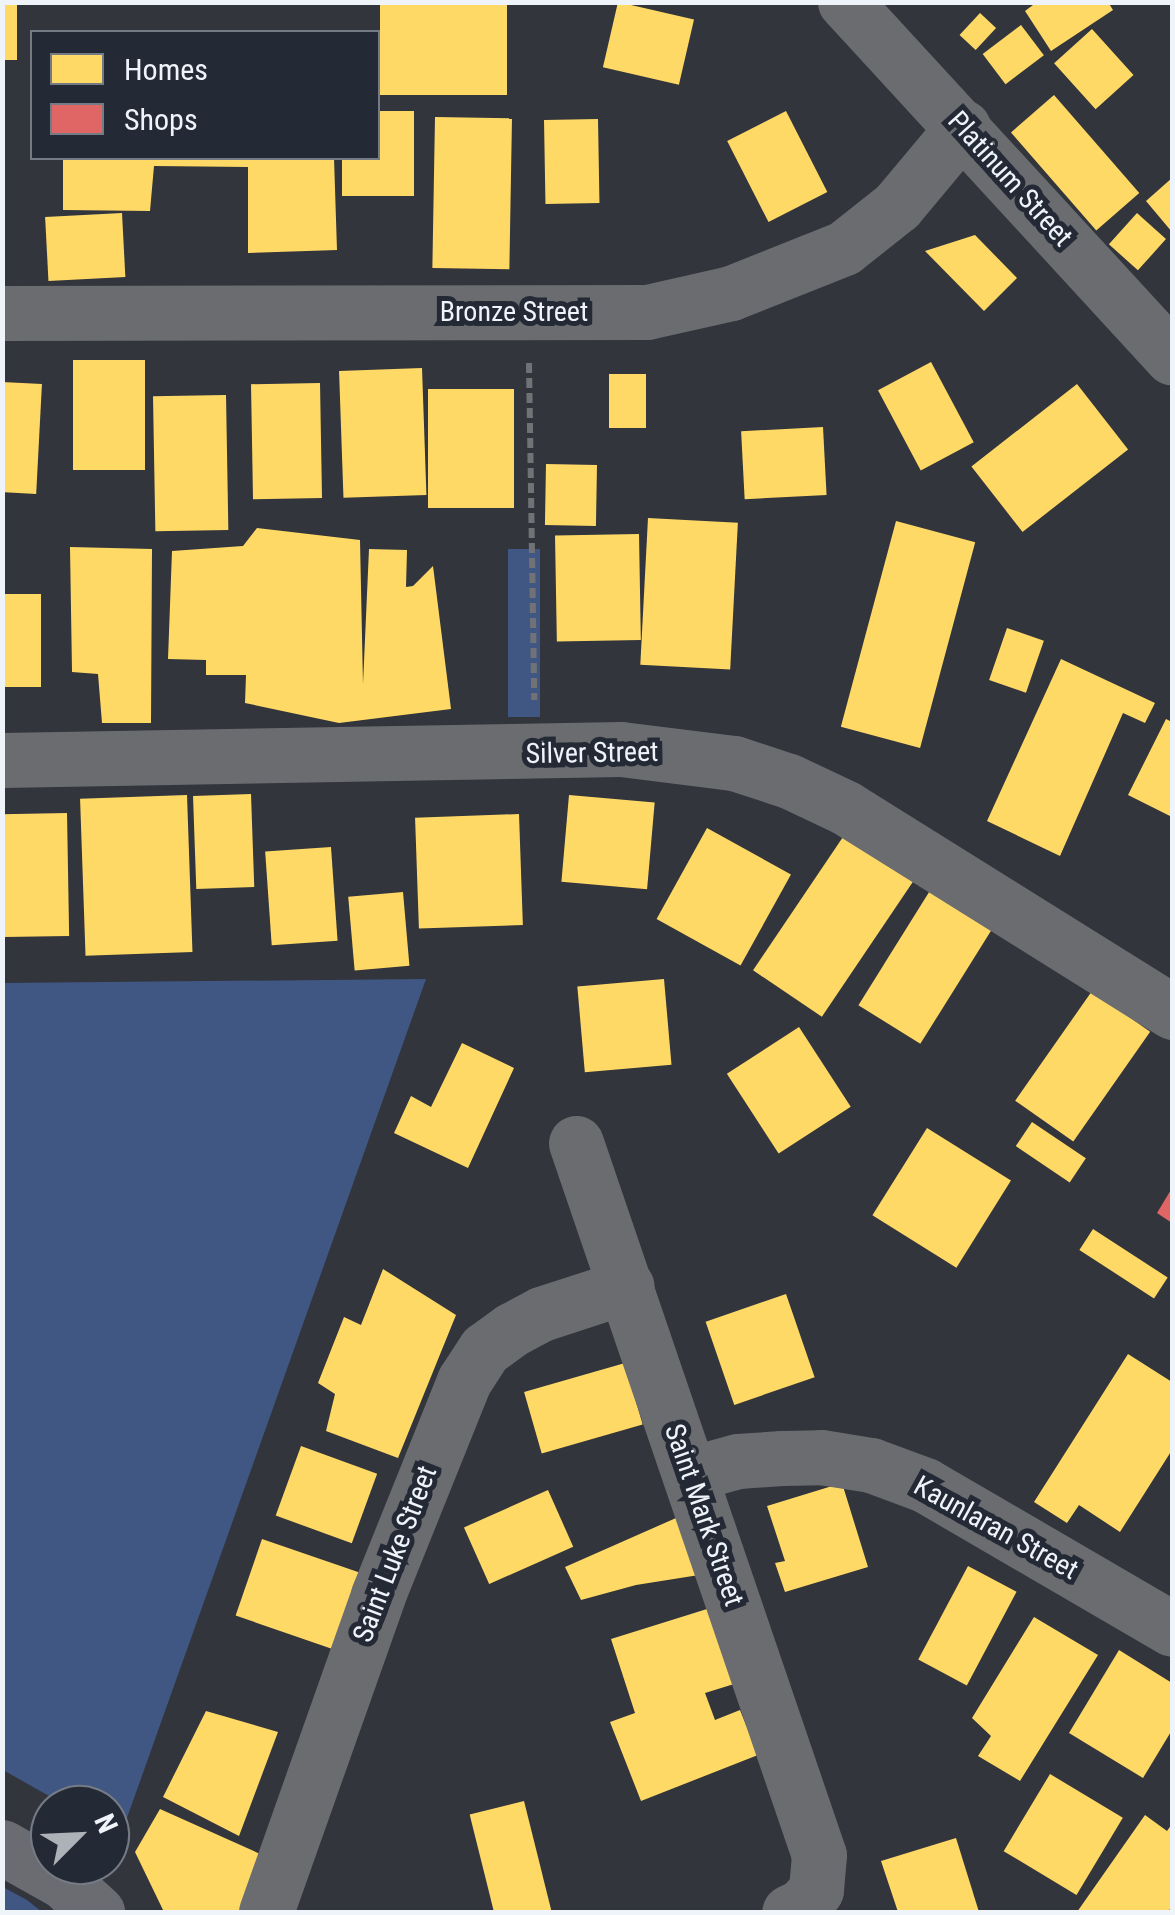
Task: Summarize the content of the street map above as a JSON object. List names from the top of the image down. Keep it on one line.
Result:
{"streets":{"street":["Platinum Street","Bronze Street","Silver Street","Saint Mark Street","Kaunlaran Street","Saint Luke Street"]},"crossings":[["Platinum Street","Bronze Street"],["Saint Mark Street","Kaunlaran Street"],["Saint Mark Street","Saint Luke Street"]],"legend":["Homes","Shops"],"north":"top right"}
